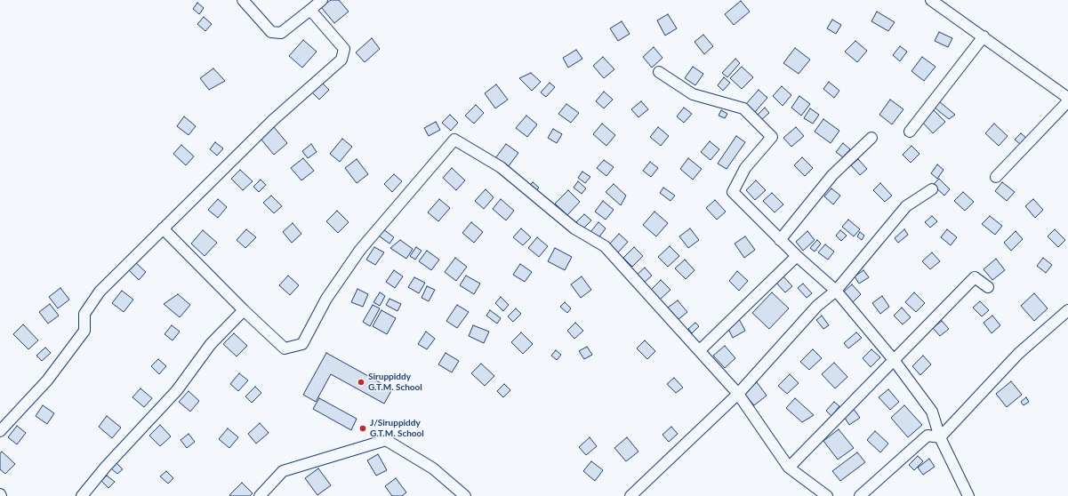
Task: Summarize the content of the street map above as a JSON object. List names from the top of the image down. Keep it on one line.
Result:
{"places":["Siruppiddy G.T.M. School","J/Siruppiddy G.T.M. School"]}
